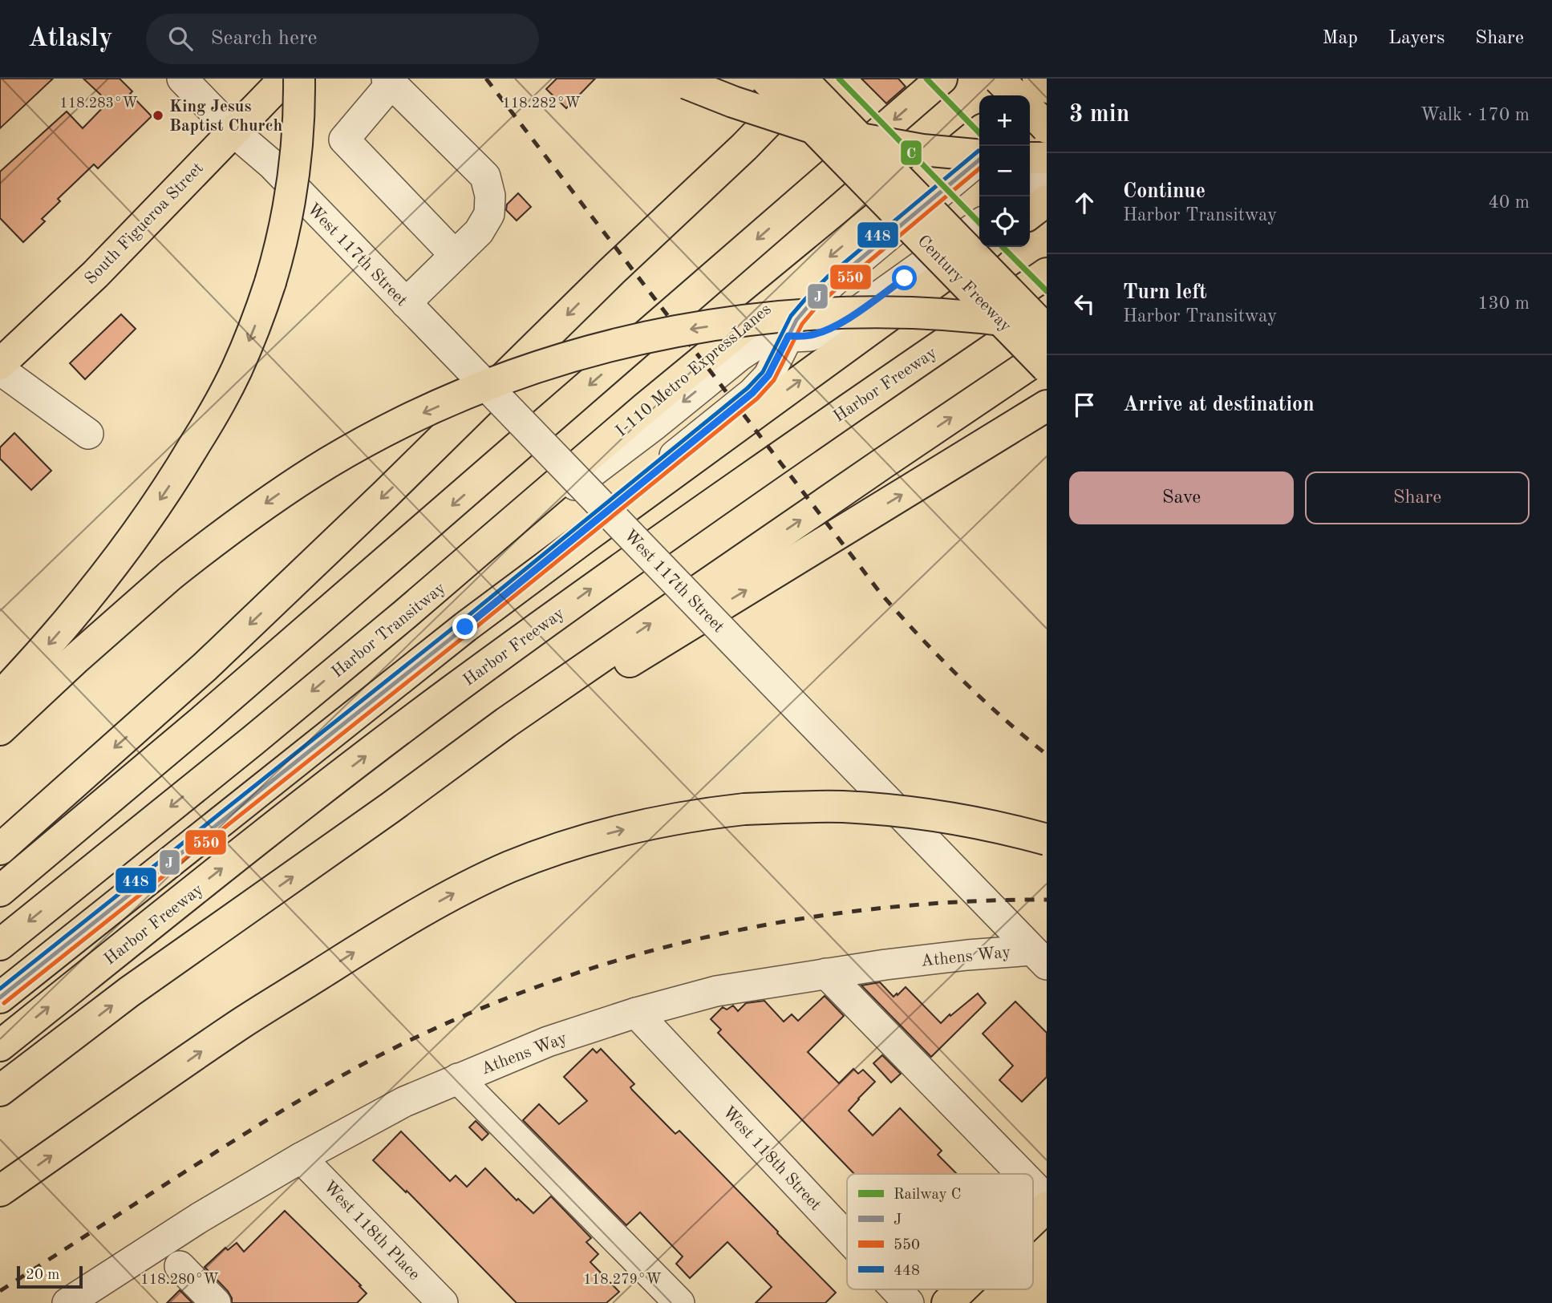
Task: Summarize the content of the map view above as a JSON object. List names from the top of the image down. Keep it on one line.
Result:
{"streets":{"main road":["South Figueroa Street","Century Freeway","I-110 Metro ExpressLanes","Harbor Freeway","Harbor Transitway"],"street":["West 117th Street","Athens Way","West 118th Street","West 118th Place"]},"crossings":[["South Figueroa Street","West 117th Street"],["West 117th Street","Athens Way"],["I-110 Metro ExpressLanes","Harbor Transitway"],["Athens Way","West 118th Street"],["Athens Way","West 118th Place"]],"places":["King Jesus Baptist Church"],"lines":["rail line C","transit line 448","transit line J","transit line 550"],"legend":["Railway C","J","550","448"],"scale_bar":"20 m","page":{"header":"Atlasly","search":"Search here","nav":["Map","Layers","Share"],"heading":["3 min","Walk · 170 m"],"map_buttons":["+","−"],"list":[["Continue","Harbor Transitway","40 m"],["Turn left","Harbor Transitway","130 m"],"Arrive at destination"],"buttons":["Save","Share"],"scale":"20 m"},"coordinates":["118.283°W","118.282°W","118.280°W","118.279°W"]}
